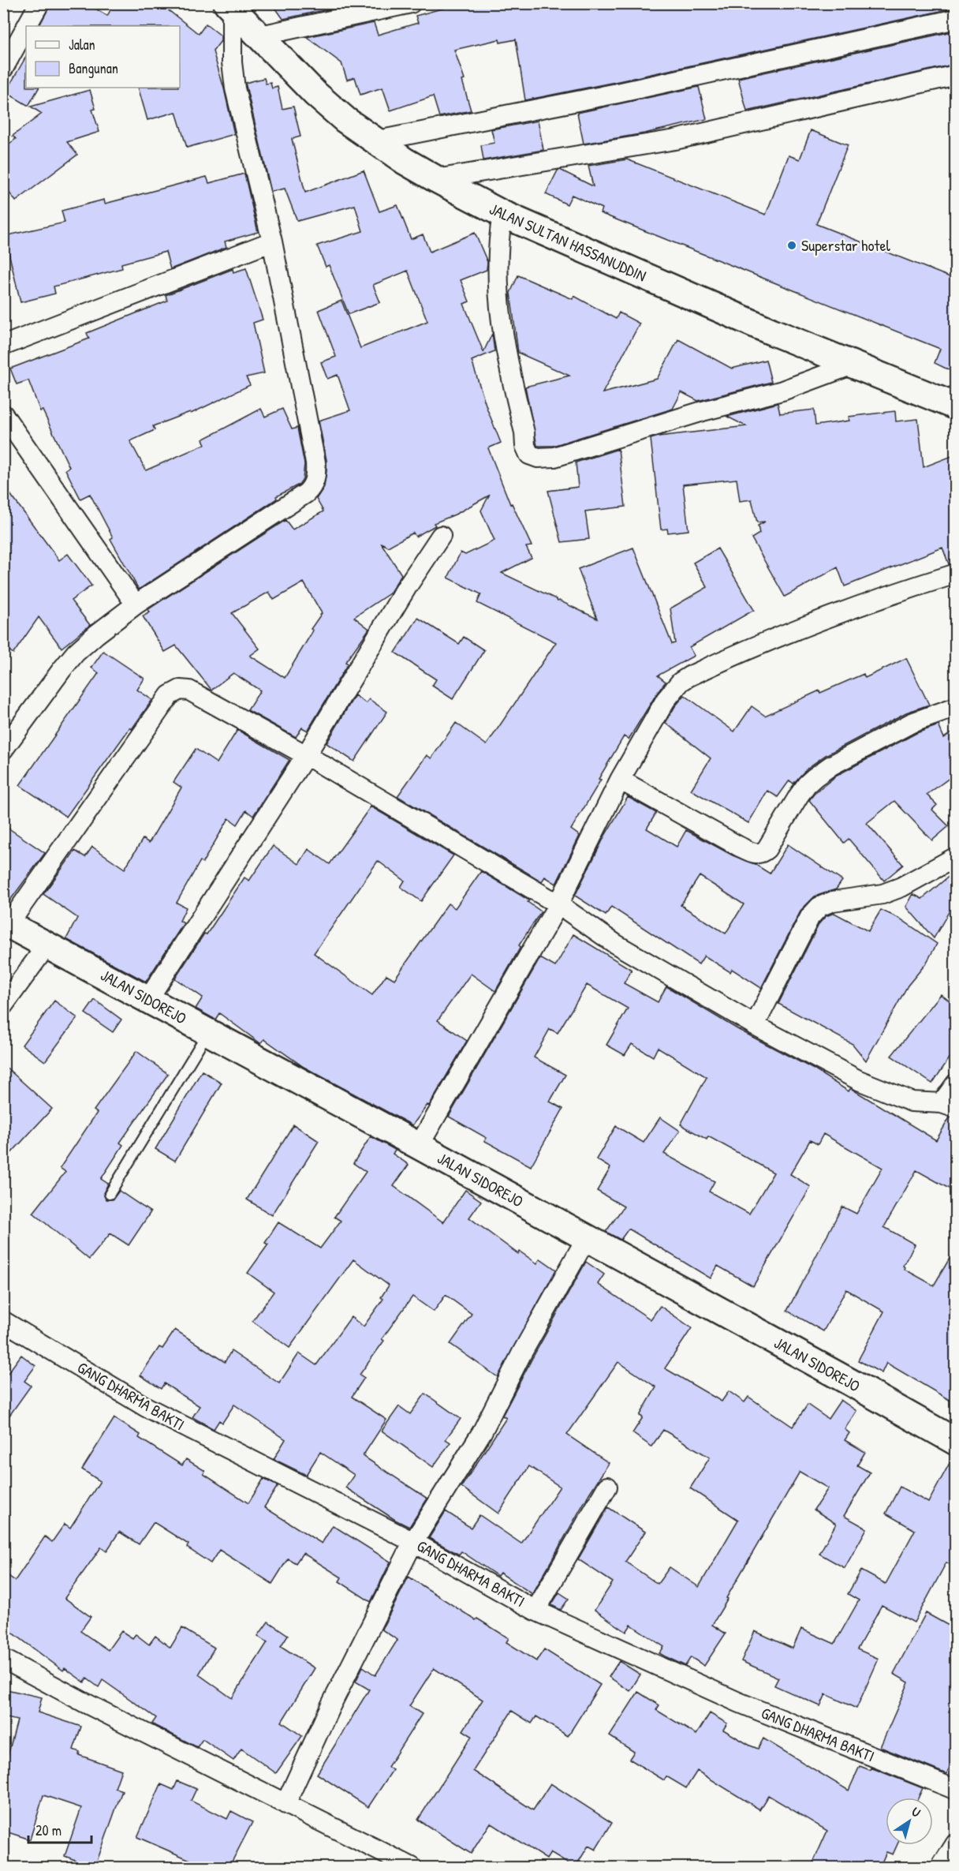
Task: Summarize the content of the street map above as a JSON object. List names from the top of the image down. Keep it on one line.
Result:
{"streets":{"street":["JALAN SULTAN HASSANUDDIN","JALAN SIDOREJO","GANG DHARMA BAKTI"]},"places":["Superstar hotel"],"legend":["Jalan","Bangunan"],"scale_bar":"20 m","north":"top right"}
